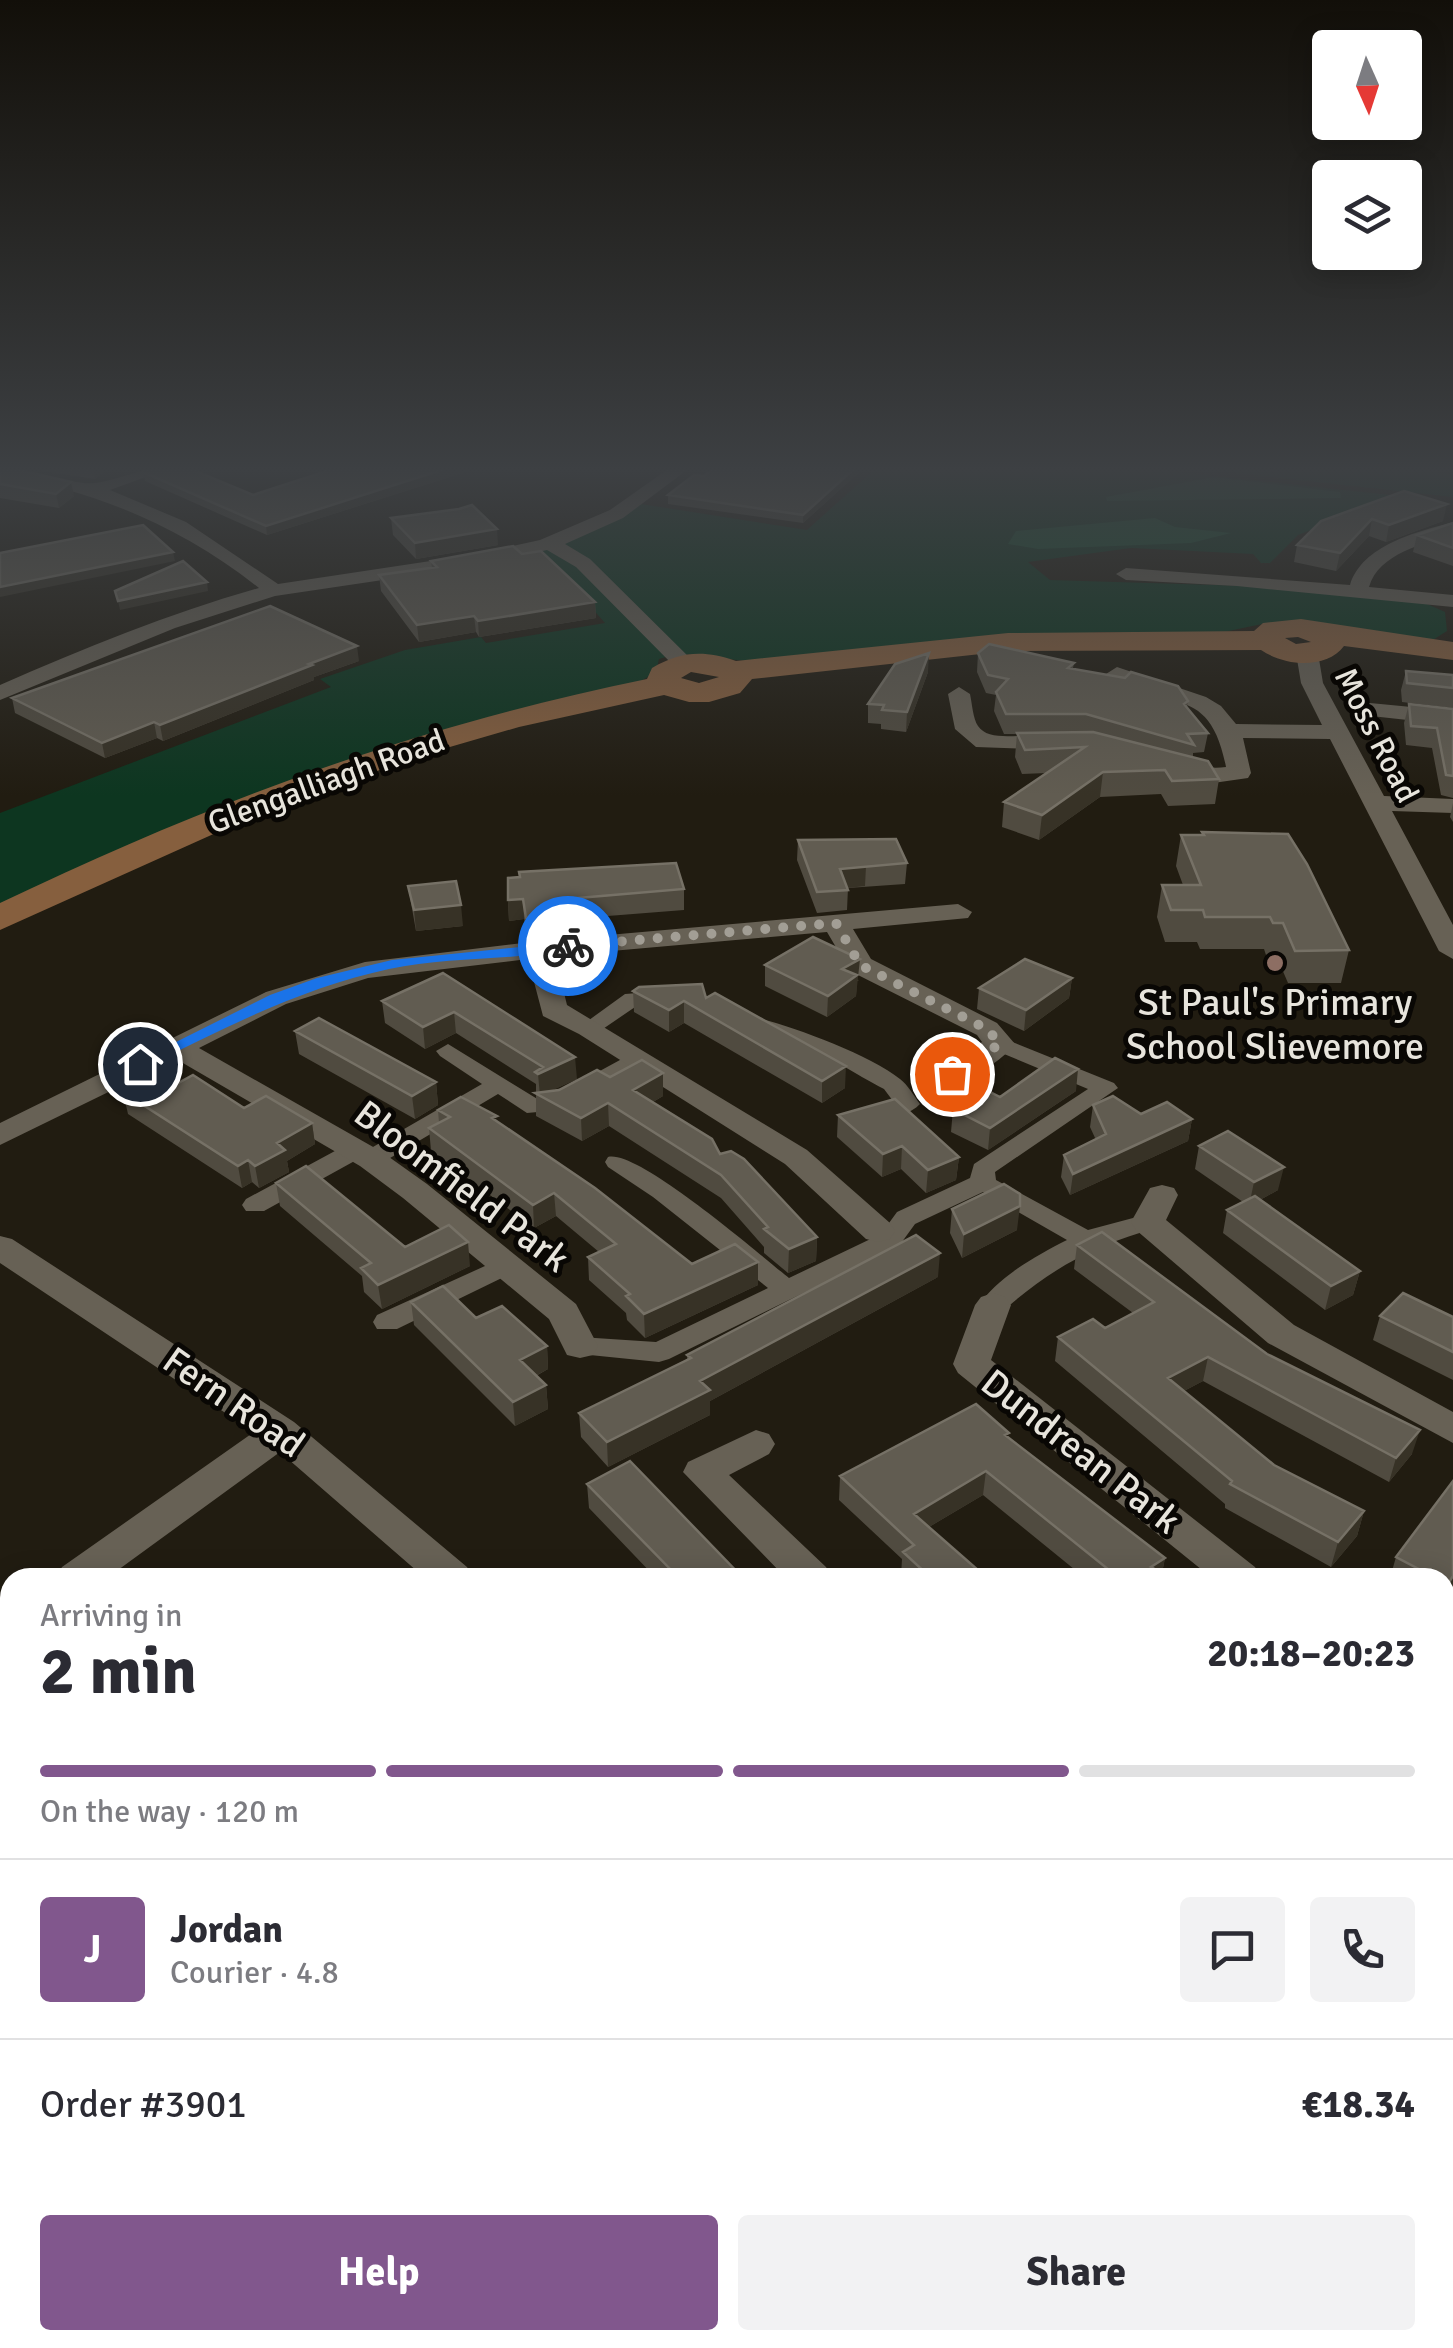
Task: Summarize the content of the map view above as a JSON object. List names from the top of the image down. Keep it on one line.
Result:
{"streets":{"main road":["Glengalliagh Road"],"street":["Moss Road","Bloomfield Park","Fern Road","Dundrean Park"]},"crossings":[["Moss Road","Glengalliagh Road"]],"places":["St Paul's Primary School Slievemore"],"north":"bottom","page":{"heading":["2 min","Arriving in","20:18–20:23"],"panel":["Jordan","Courier · 4.8","Order #3901","€18.34"],"bar":"On the way · 120 m","round":"J","buttons":["Help","Share"]}}
